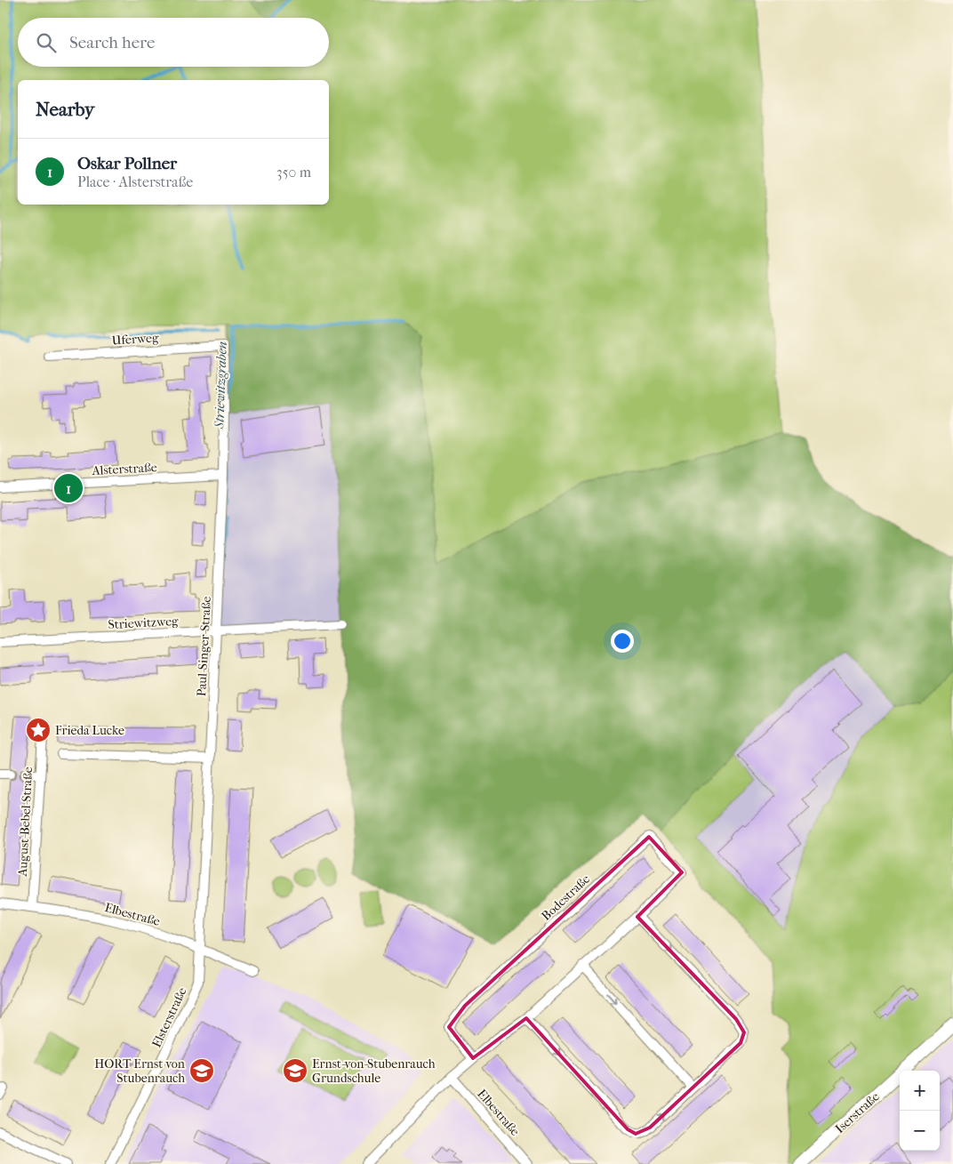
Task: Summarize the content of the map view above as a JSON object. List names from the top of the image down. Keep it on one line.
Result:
{"streets":{"street":["Uferweg","Alsterstraße","Striewitzweg","Paul-Singer-Straße","August-Bebel-Straße","Bodestraße","Elbestraße","Elsterstraße","Iserstraße"]},"crossings":[["Uferweg","Paul-Singer-Straße"],["Alsterstraße","Paul-Singer-Straße"],["Striewitzweg","Paul-Singer-Straße"],["Paul-Singer-Straße","Elbestraße"],["Paul-Singer-Straße","Elsterstraße"],["August-Bebel-Straße","Elbestraße"],["Bodestraße","Elbestraße"],["Elbestraße","Elsterstraße"]],"water":["Striewitzgraben"],"places":{"place":["Frieda Lucke"],"school or university":["HORT Ernst von Stubenrauch","Ernst-von-Stubenrauch Grundschule"]},"page":{"search":"Search here","heading":"Nearby","list":[{"mark":"1","name":"Oskar Pollner","note":"Place · Alsterstraße","value":"350 m"}],"pins":"1","map_buttons":["+","−"]}}
